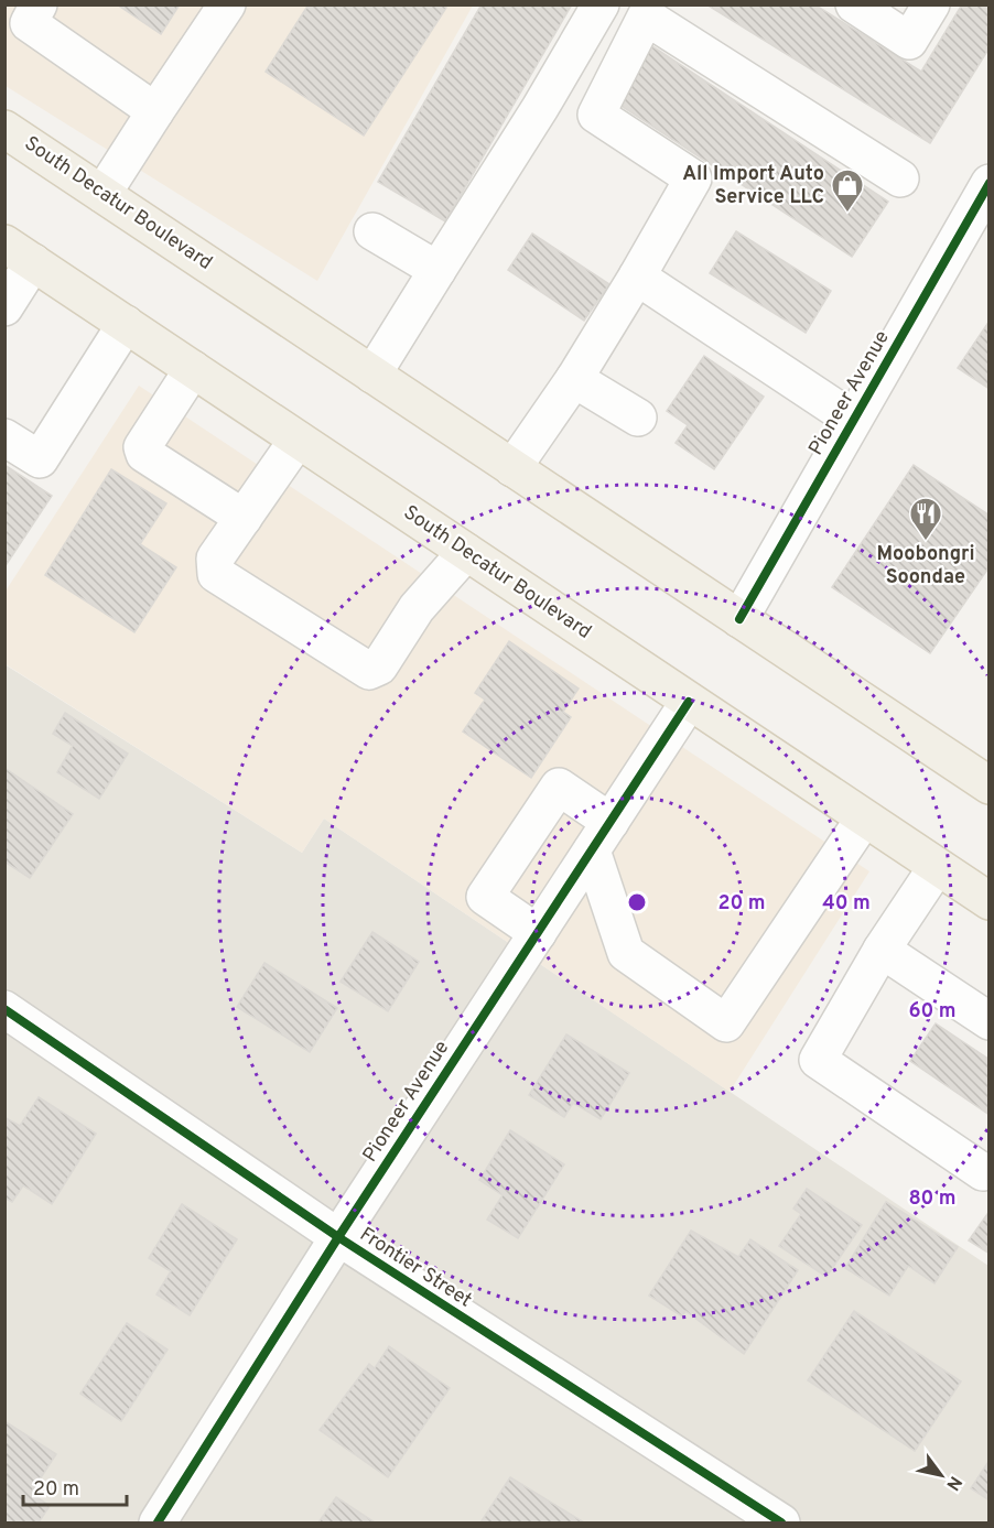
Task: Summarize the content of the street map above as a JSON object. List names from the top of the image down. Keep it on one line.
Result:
{"streets":{"main road":["South Decatur Boulevard"],"street":["Pioneer Avenue","Frontier Street"]},"crossings":[["South Decatur Boulevard","Pioneer Avenue"],["Pioneer Avenue","Frontier Street"]],"places":{"shop":["All Import Auto Service LLC"],"restaurant":["Moobongri Soondae"]},"scale_bar":"20 m","north":"bottom right","rings":["20 m","40 m","60 m","80 m"]}
